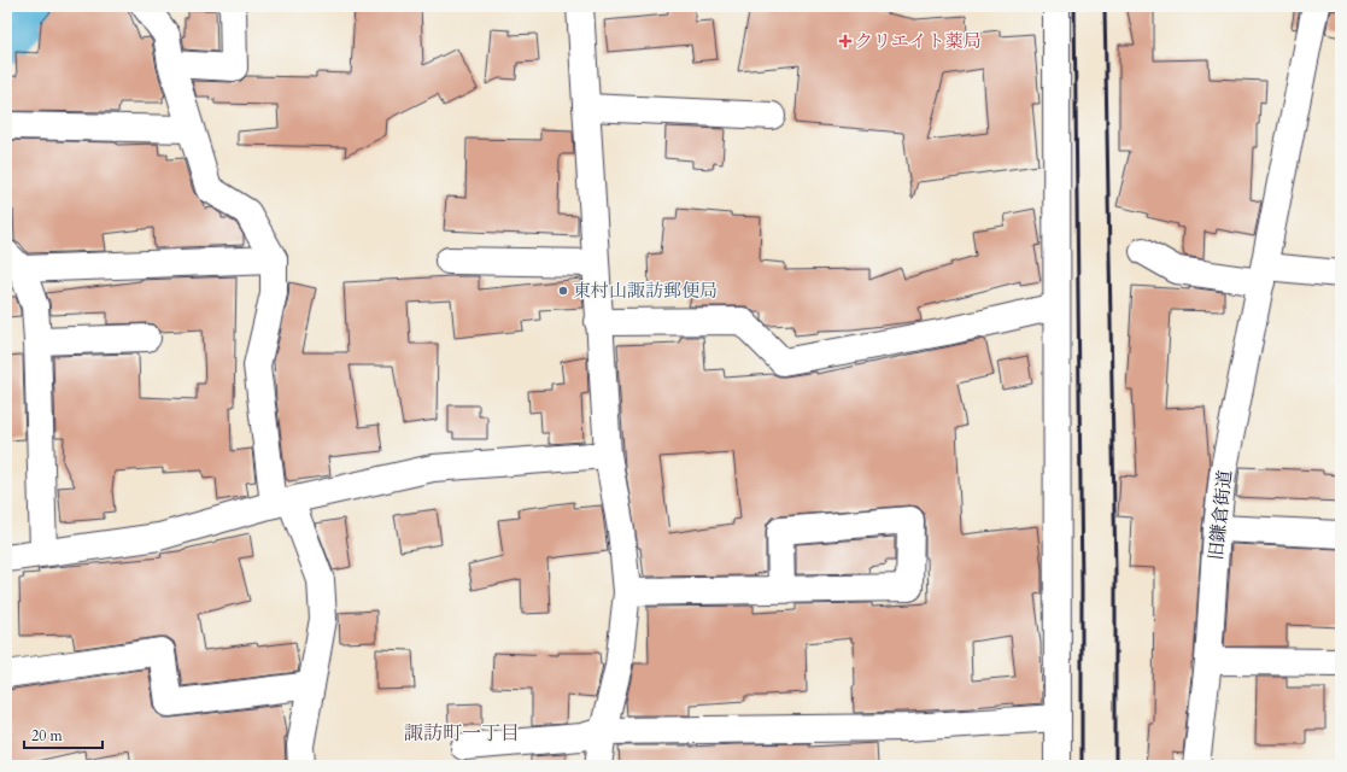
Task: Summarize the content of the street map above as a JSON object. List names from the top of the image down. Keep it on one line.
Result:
{"streets":{"street":["旧鎌倉街道"]},"districts":["諏訪町一丁目"],"places":{"health":["クリエイト薬局"],"other":["東村山諏訪郵便局"]},"scale_bar":"20 m"}
